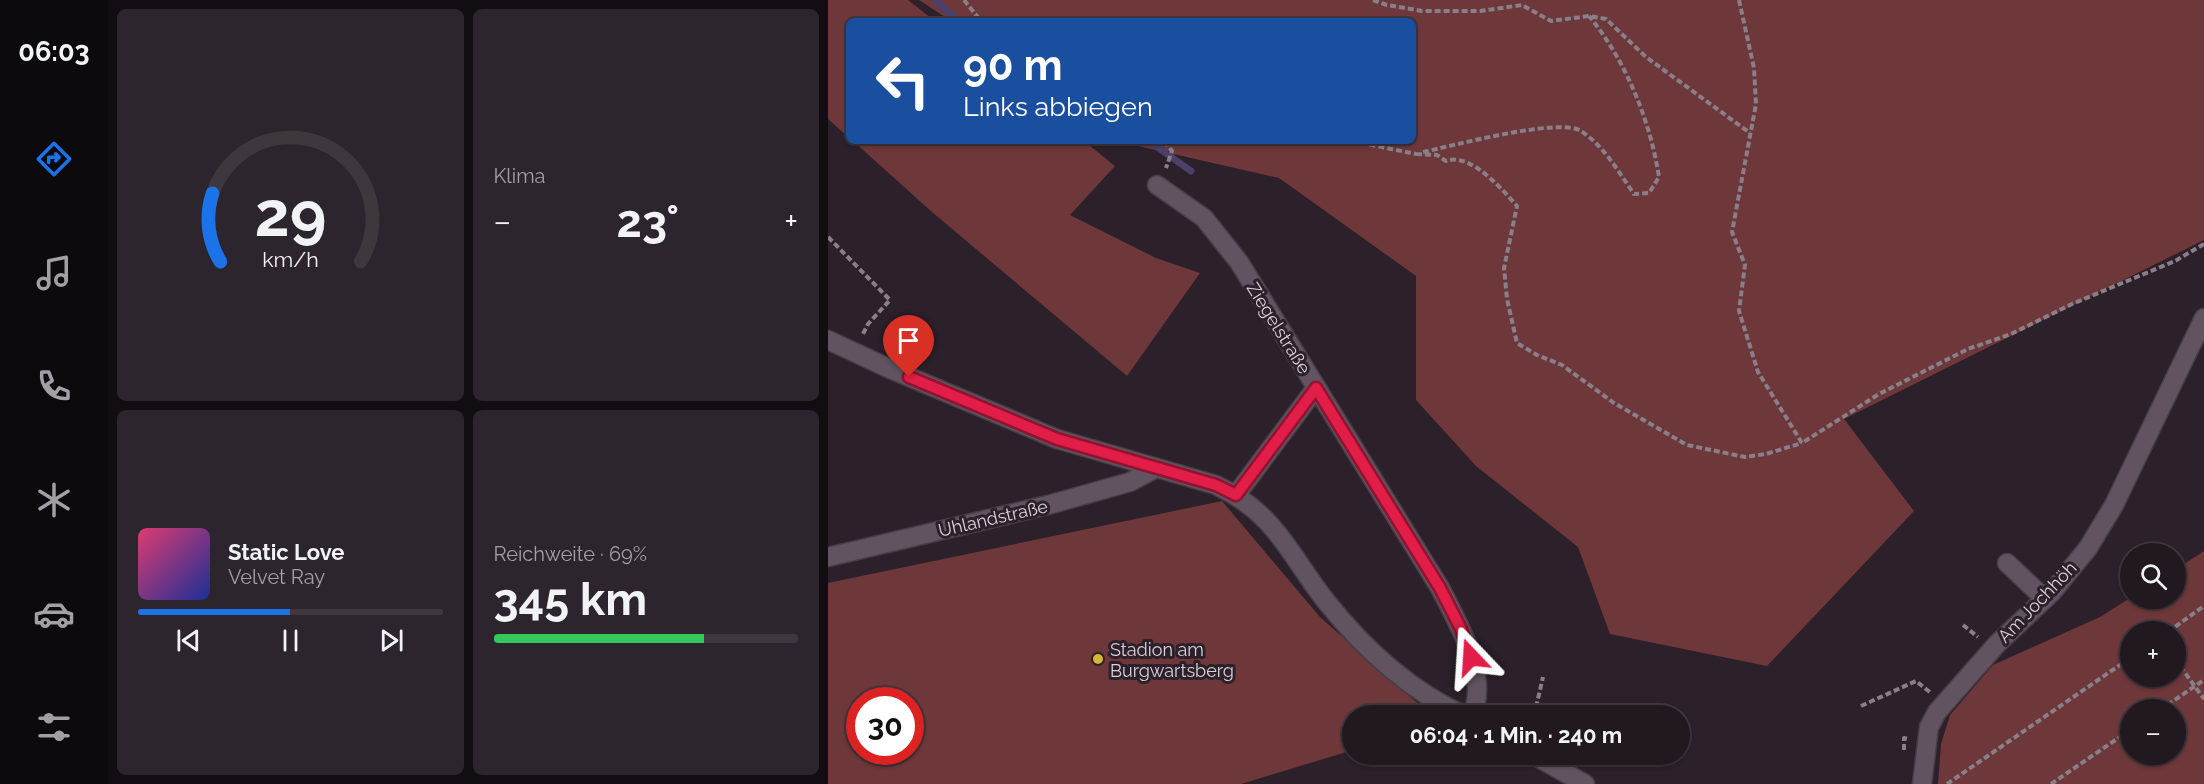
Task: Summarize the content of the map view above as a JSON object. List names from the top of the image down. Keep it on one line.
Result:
{"streets":{"street":["Ziegelstraße","Uhlandstraße","Am Jochhöh"]},"places":["Stadion am Burgwartsberg"],"page":{"tabs":"06:03","tile":["Klima",["Reichweite · 69%","345 km"]],"turn":["90 m","Links abbiegen"],"heat":["−","23°","+"],"song":["Static Love","Velvet Ray"],"map_buttons":["+","−"],"limit":"30","trip":"06:04 · 1 Min. · 240 m","gauge":["29","km/h"]}}
